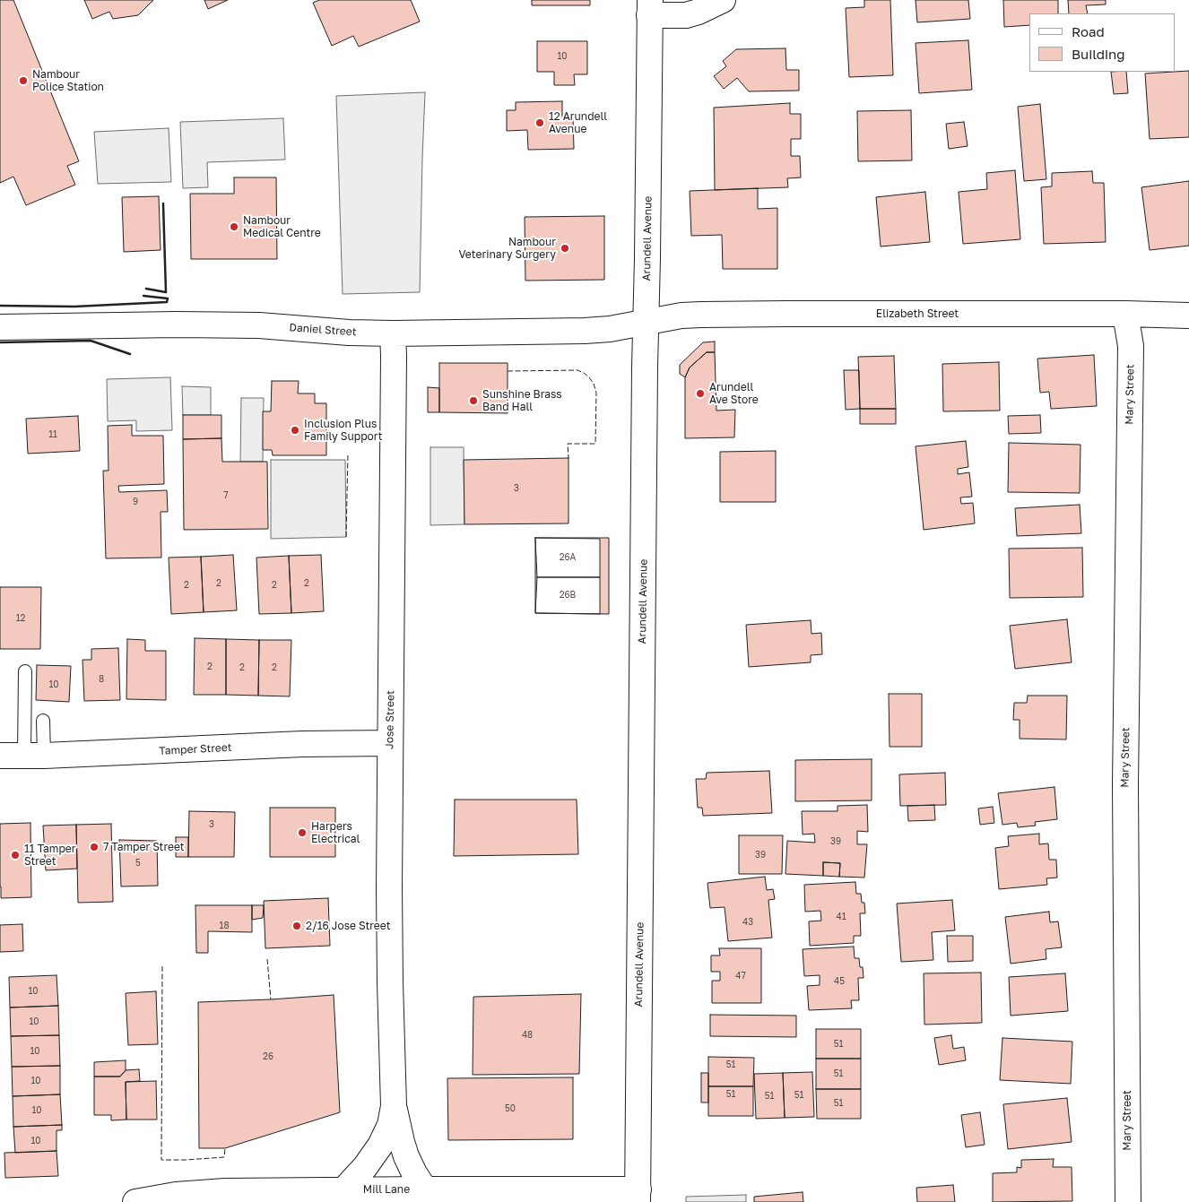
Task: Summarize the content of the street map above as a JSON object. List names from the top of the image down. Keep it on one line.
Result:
{"streets":{"street":["Arundell Avenue","Elizabeth Street","Daniel Street","Mary Street","Jose Street","Tamper Street","Mill Lane"]},"crossings":[["Arundell Avenue","Elizabeth Street"],["Arundell Avenue","Daniel Street"],["Arundell Avenue","Mill Lane"],["Elizabeth Street","Daniel Street"],["Elizabeth Street","Mary Street"],["Daniel Street","Jose Street"],["Jose Street","Tamper Street"],["Jose Street","Mill Lane"]],"places":["Nambour Police Station","12 Arundell Avenue","Nambour Medical Centre","Nambour Veterinary Surgery","Arundell Ave Store","Sunshine Brass Band Hall","Inclusion Plus Family Support","Harpers Electrical","7 Tamper Street","11 Tamper Street","2/16 Jose Street"],"house_numbers":["10","11","3","7","9","26A","2","2","2","2","26B","12","2","2","2","8","10","3","39","39","5","41","43","18","47","45","10","10","48","51","10","26","51","51","10","51","51","51","51","50","10","10"],"legend":["Road","Building"]}
